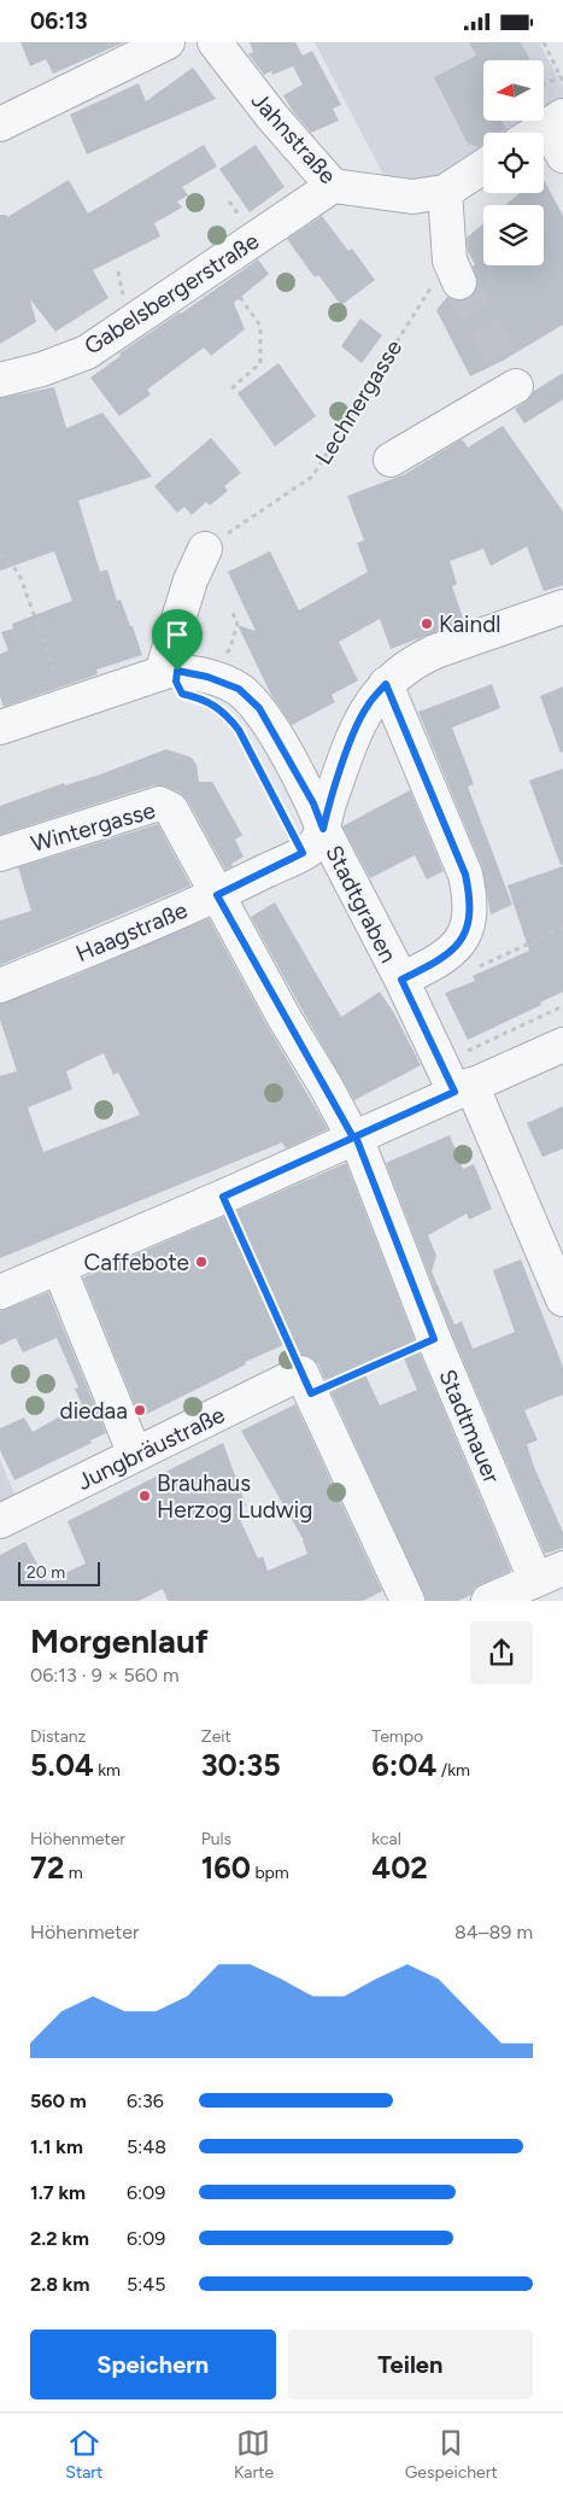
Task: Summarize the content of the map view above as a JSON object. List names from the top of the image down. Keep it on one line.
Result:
{"streets":{"street":["Jahnstraße","Gabelsbergerstraße","Wintergasse","Stadtgraben","Haagstraße","Stadtmauer","Jungbräustraße"],"path":["Lechnergasse"]},"crossings":[["Jahnstraße","Gabelsbergerstraße"],["Wintergasse","Haagstraße"],["Wintergasse","Stadtmauer"],["Stadtgraben","Haagstraße"]],"places":["Kaindl","Caffebote","diedaa","Brauhaus Herzog Ludwig"],"scale_bar":"20 m","north":"left","page":{"status":"06:13","scale":"20 m","heading":["Morgenlauf","06:13 · 9 × 560 m"],"stats":[["Distanz","5.04 km"],["Zeit","30:35"],["Tempo","6:04 /km"],["Höhenmeter","72 m"],["Puls","160 bpm"],["kcal","402"]],"chart":["Höhenmeter","84–89 m"],"list":[{"name":"560 m","note":"6:36"},{"name":"1.1 km","note":"5:48"},{"name":"1.7 km","note":"6:09"},{"name":"2.2 km","note":"6:09"},{"name":"2.8 km","note":"5:45"}],"buttons":["Speichern","Teilen"],"tabs":["Start","Karte","Gespeichert"]}}
